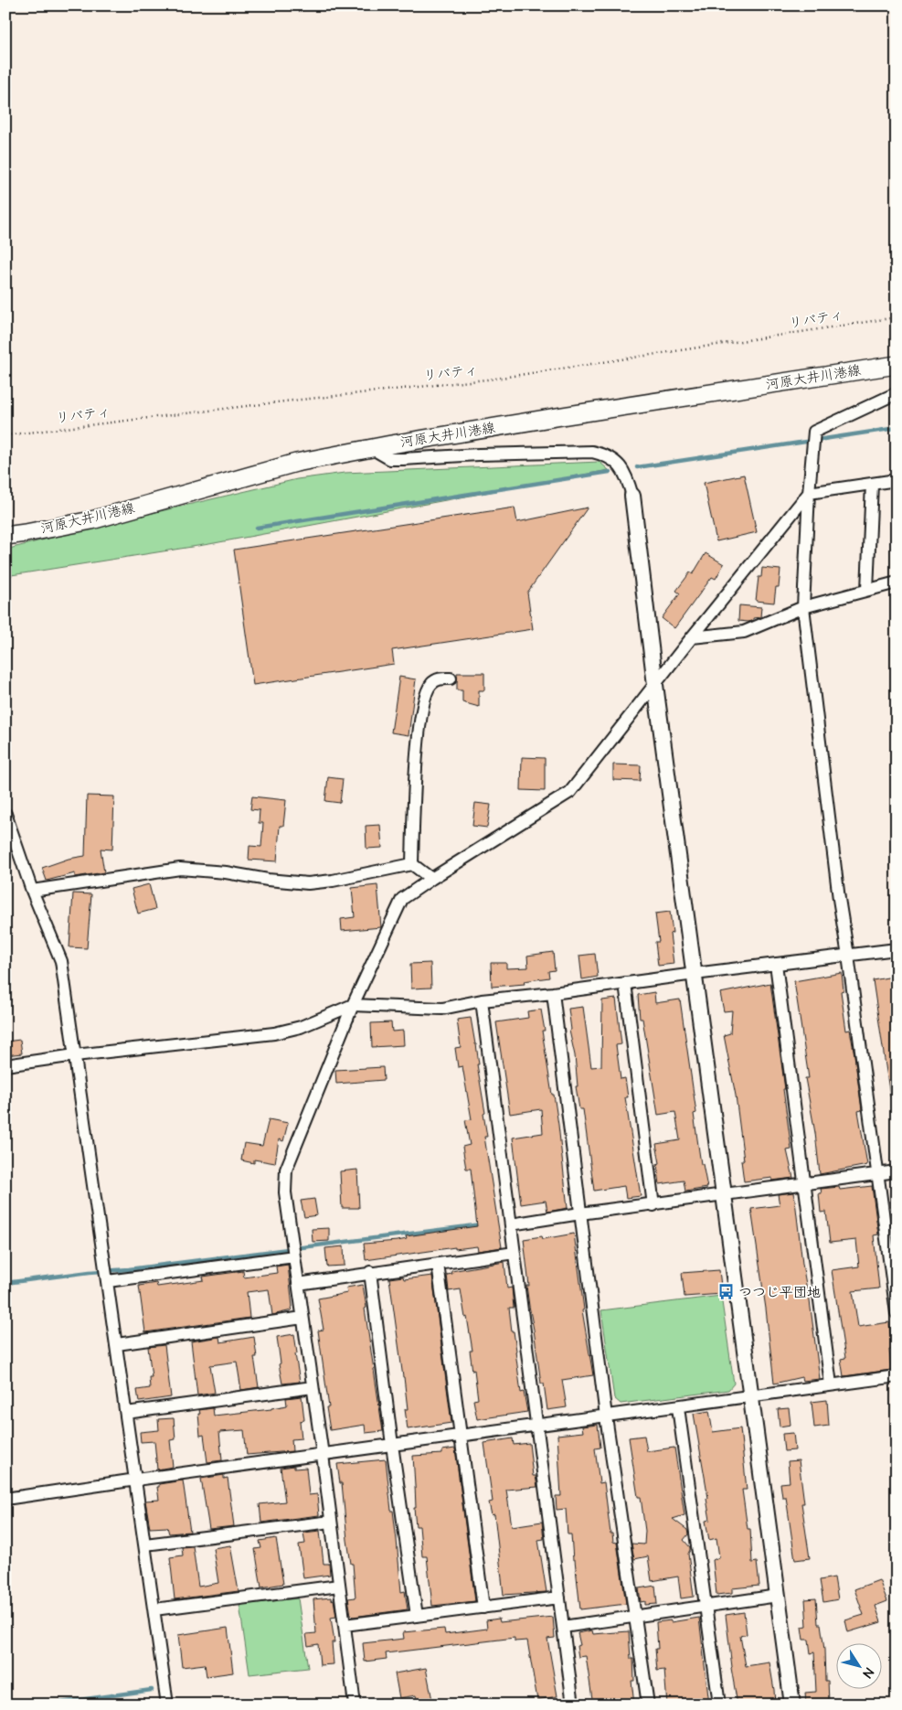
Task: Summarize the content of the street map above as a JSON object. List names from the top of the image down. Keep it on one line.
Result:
{"streets":{"main road":["河原大井川港線"],"path":["リバティ"]},"places":{"bus stop":["つつじ平団地"]},"north":"bottom right"}
